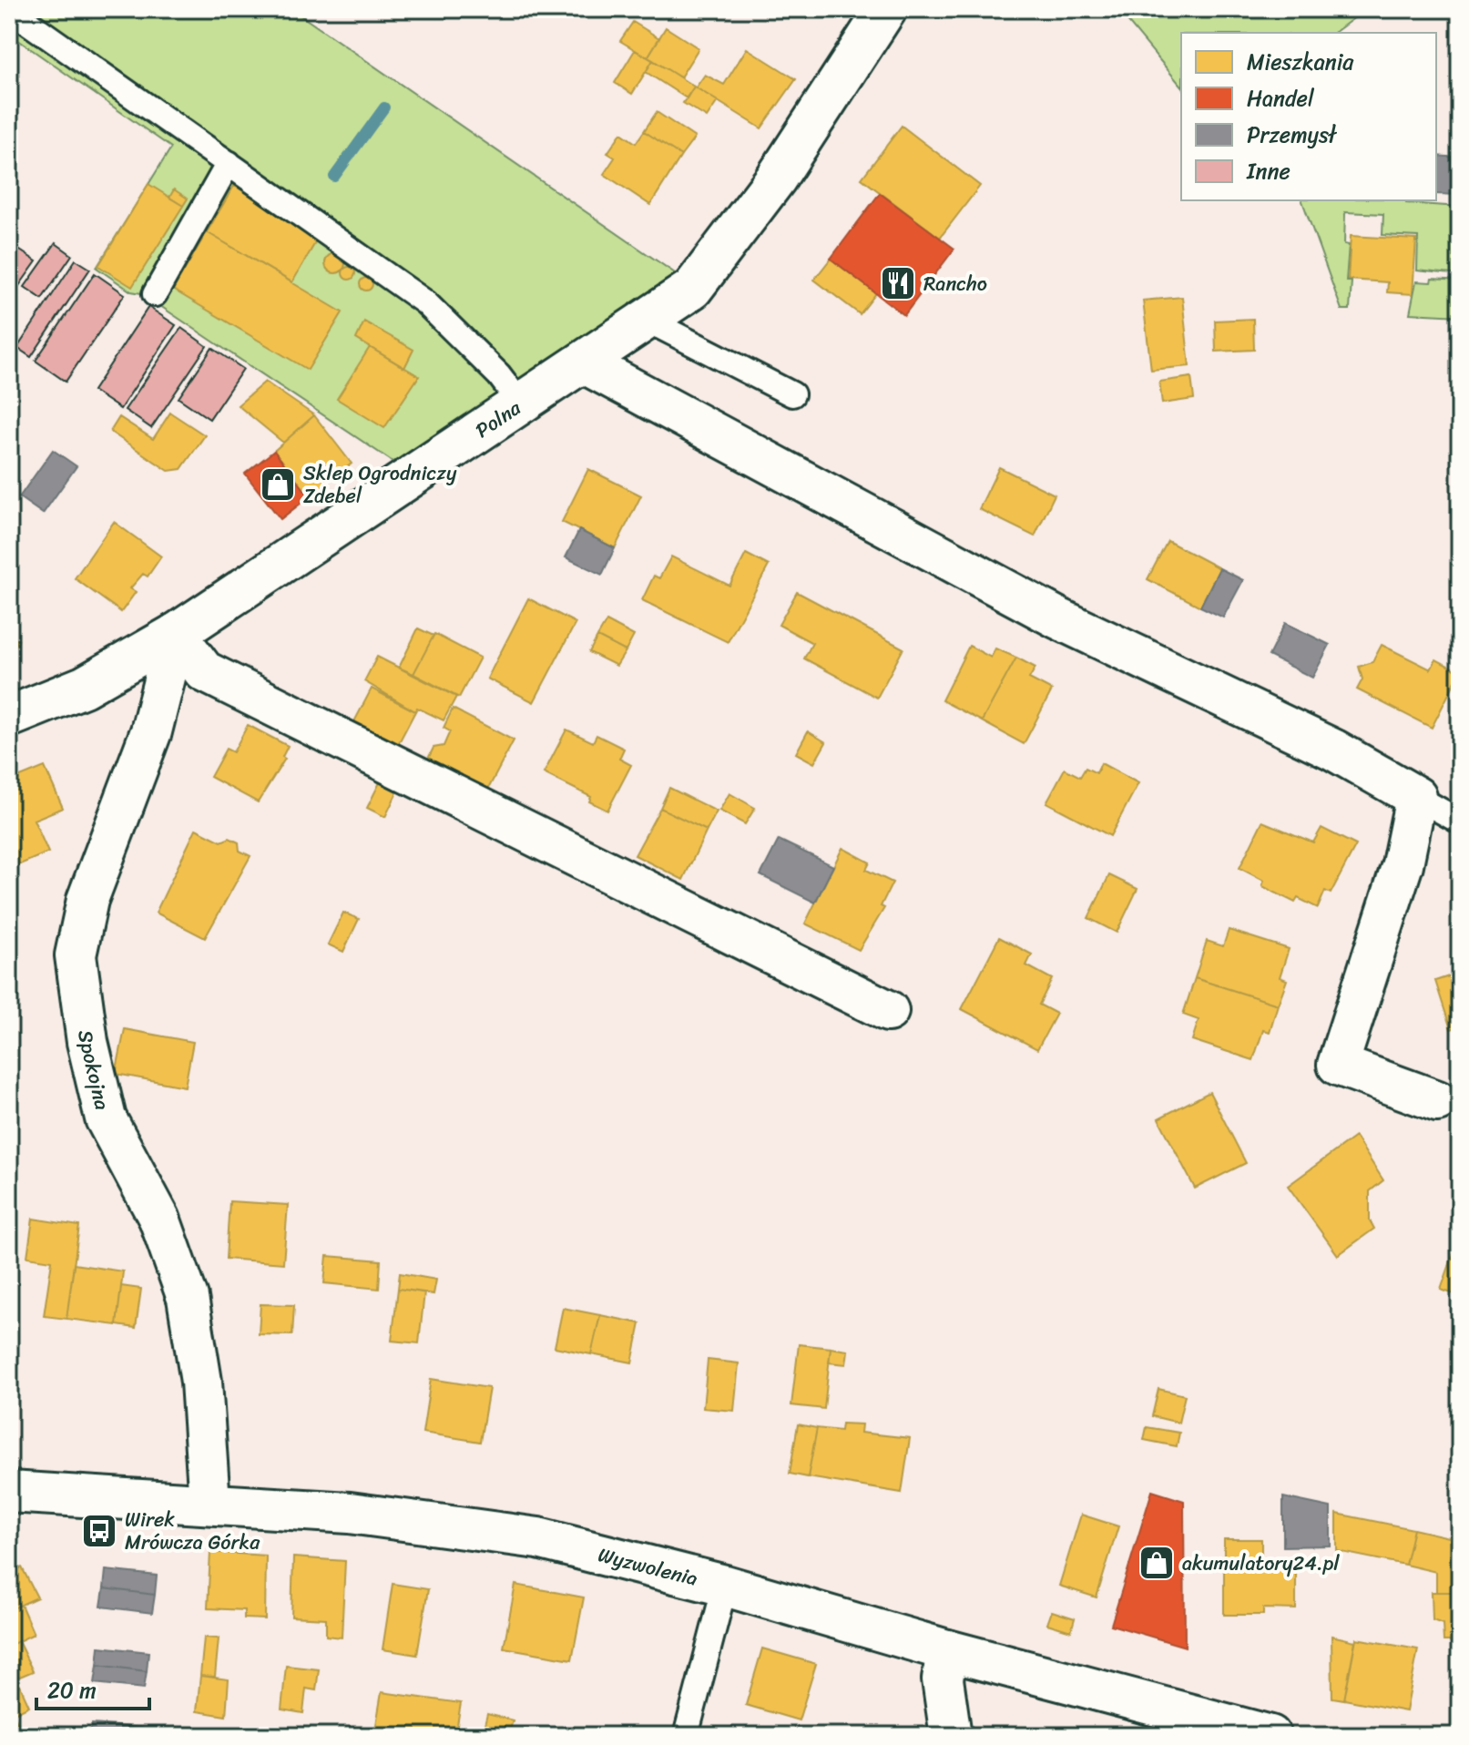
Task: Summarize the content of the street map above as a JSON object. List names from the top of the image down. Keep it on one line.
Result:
{"streets":{"street":["Polna","Spokojna","Wyzwolenia"]},"crossings":[["Polna","Spokojna"],["Spokojna","Wyzwolenia"]],"places":{"restaurant":["Rancho"],"shop":["Sklep Ogrodniczy Zdebel","akumulatory24.pl"],"bus stop":["Wirek Mrówcza Górka"]},"legend":["Mieszkania","Handel","Przemysł","Inne"],"scale_bar":"20 m"}
